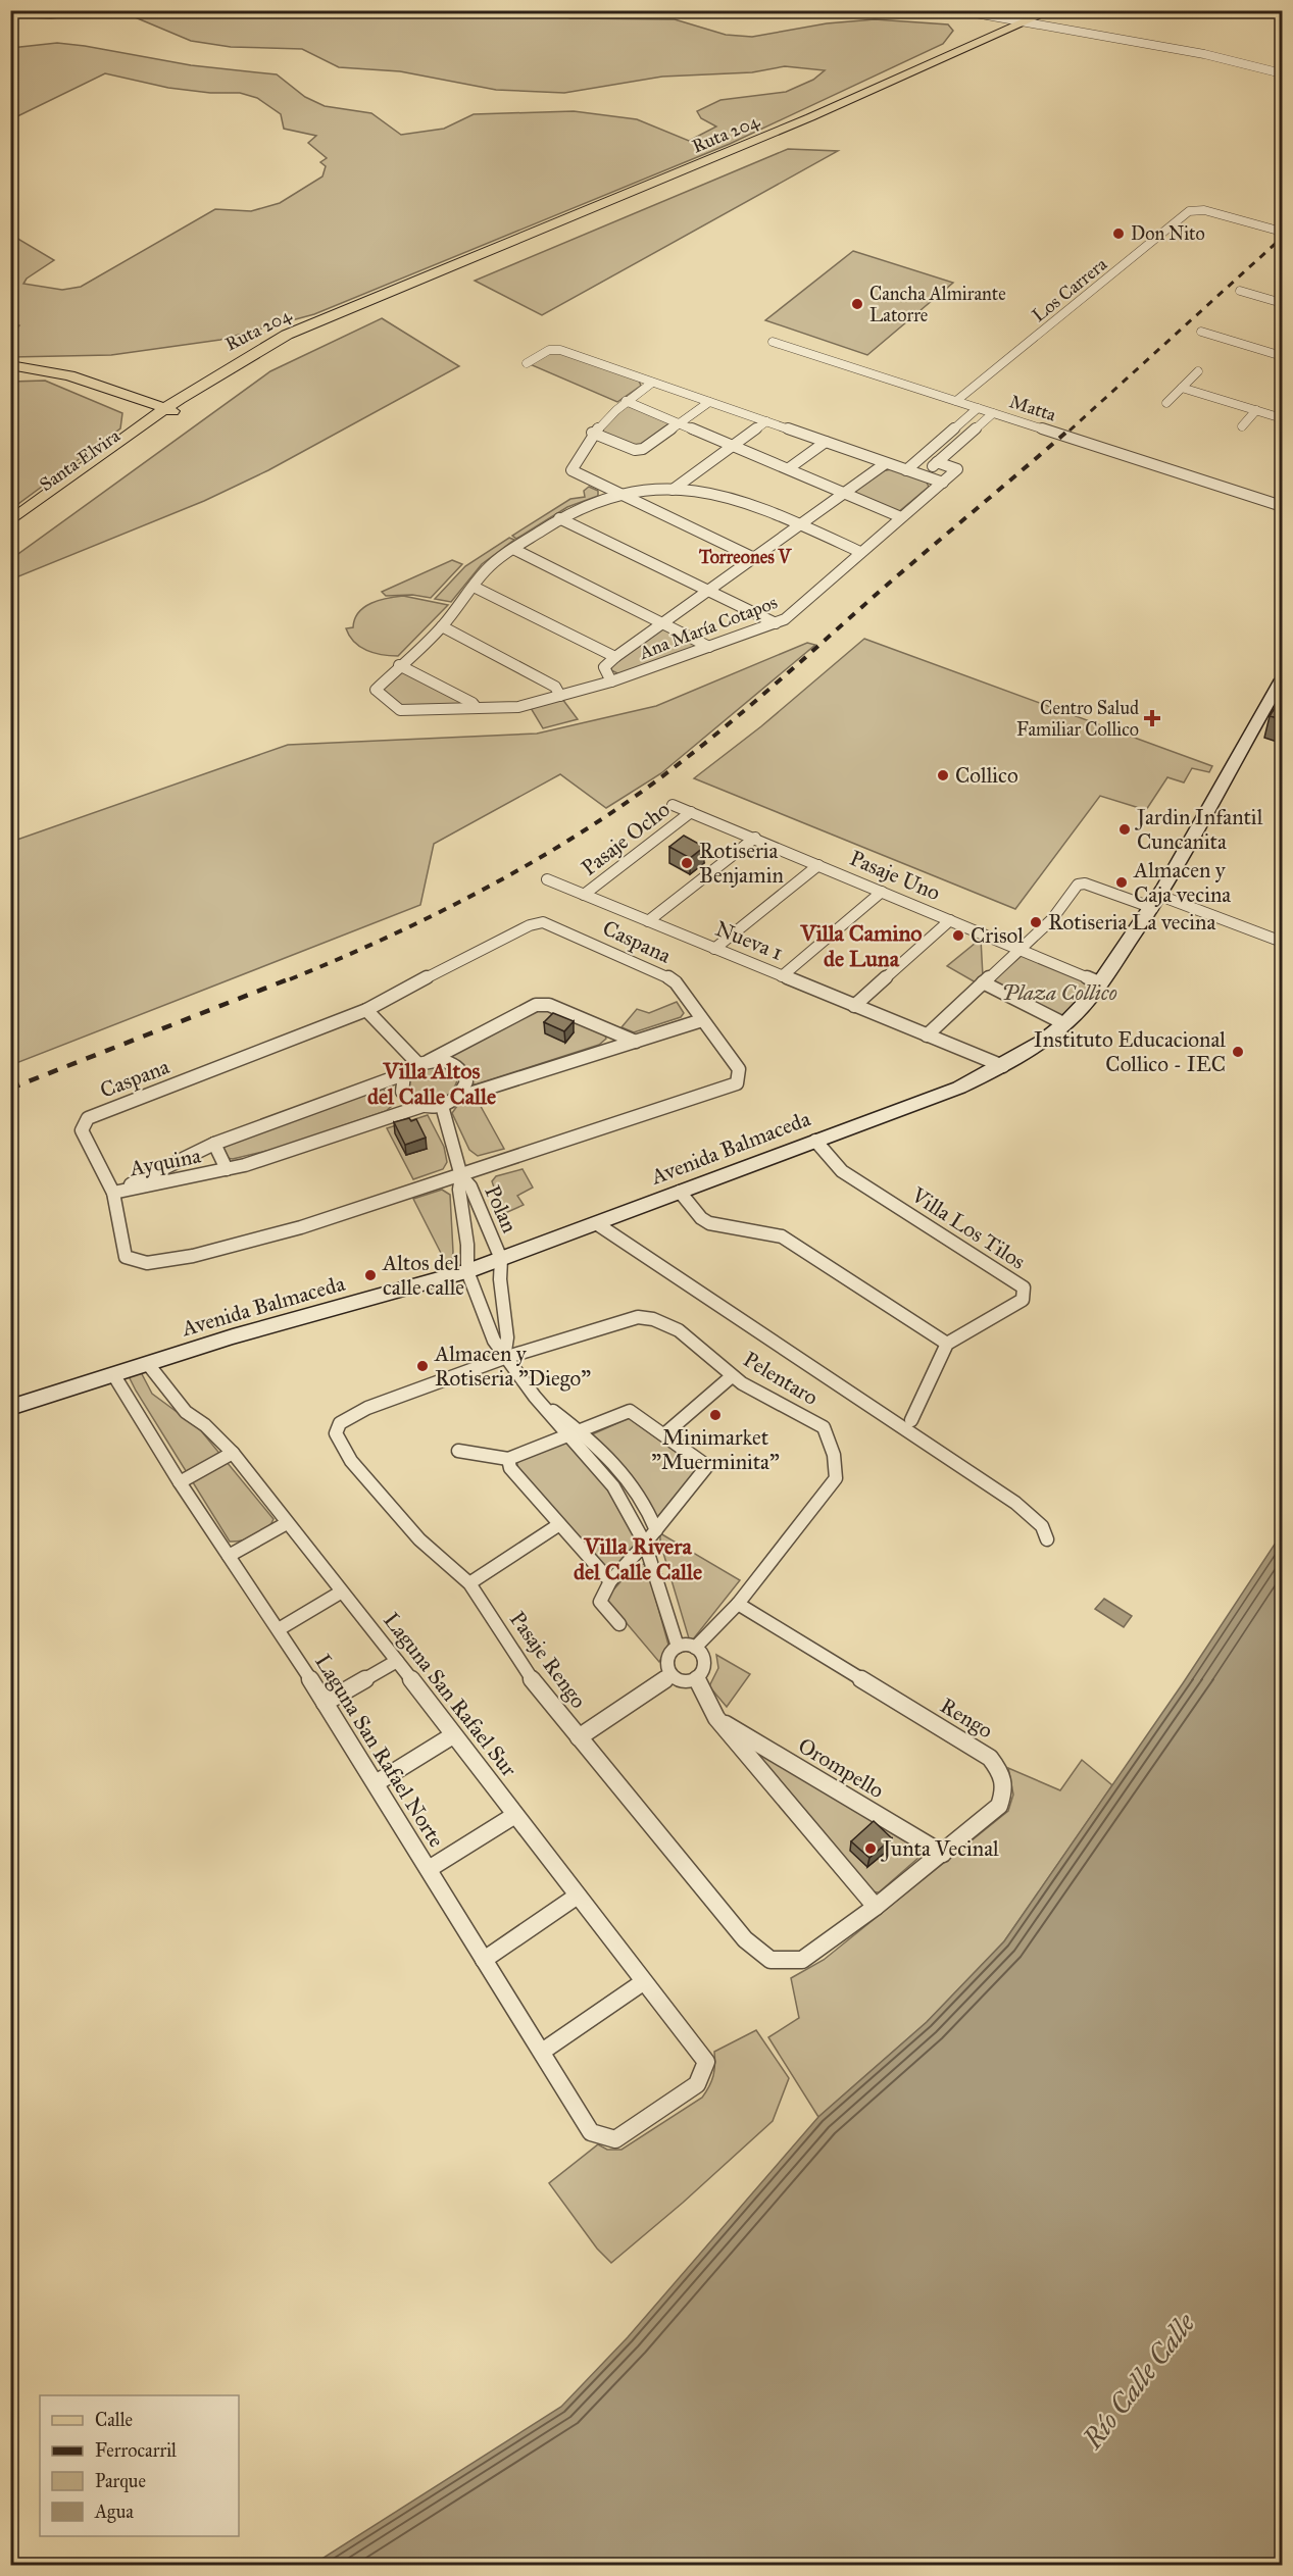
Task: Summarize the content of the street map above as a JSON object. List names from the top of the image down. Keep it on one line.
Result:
{"streets":{"main road":["Ruta 204","Santa Elvira","Avenida Balmaceda"],"street":["Los Carrera","Matta","Ana María Cotapos","Pasaje Ocho","Pasaje Uno","Nueva 1","Caspana","Ayquina","Polan","Villa Los Tilos","Pelentaro","Pasaje Rengo","Laguna San Rafael Sur","Rengo","Laguna San Rafael Norte","Orompello"]},"crossings":[["Ruta 204","Santa Elvira"],["Los Carrera","Matta"],["Pasaje Ocho","Pasaje Uno"],["Pasaje Ocho","Nueva 1"],["Pasaje Uno","Avenida Balmaceda"],["Nueva 1","Avenida Balmaceda"],["Caspana","Ayquina"],["Caspana","Polan"],["Avenida Balmaceda","Polan"],["Avenida Balmaceda","Villa Los Tilos"],["Avenida Balmaceda","Laguna San Rafael Sur"],["Avenida Balmaceda","Laguna San Rafael Norte"],["Ayquina","Polan"],["Pelentaro","Pasaje Rengo"],["Pelentaro","Rengo"],["Pasaje Rengo","Rengo"],["Laguna San Rafael Sur","Laguna San Rafael Norte"],["Rengo","Orompello"]],"districts":["Torreones V","Villa Camino de Luna","Villa Altos del Calle Calle","Villa Rivera del Calle Calle"],"water":["Río Calle Calle"],"parks":["Plaza Collico"],"places":{"other":["Don Nito","Cancha Almirante Latorre","Collico","Jardin Infantil Cuncanita","Rotiseria Benjamin","Almacen y Caja vecina","Rotiseria La vecina","Crisol","Instituto Educacional Collico - IEC","Altos del calle calle","Almacen y Rotiseria \"Diego\"","Minimarket \"Muerminita\"","Junta Vecinal"],"health":["Centro Salud Familiar Collico"]},"legend":["Calle","Ferrocarril","Parque","Agua"]}
